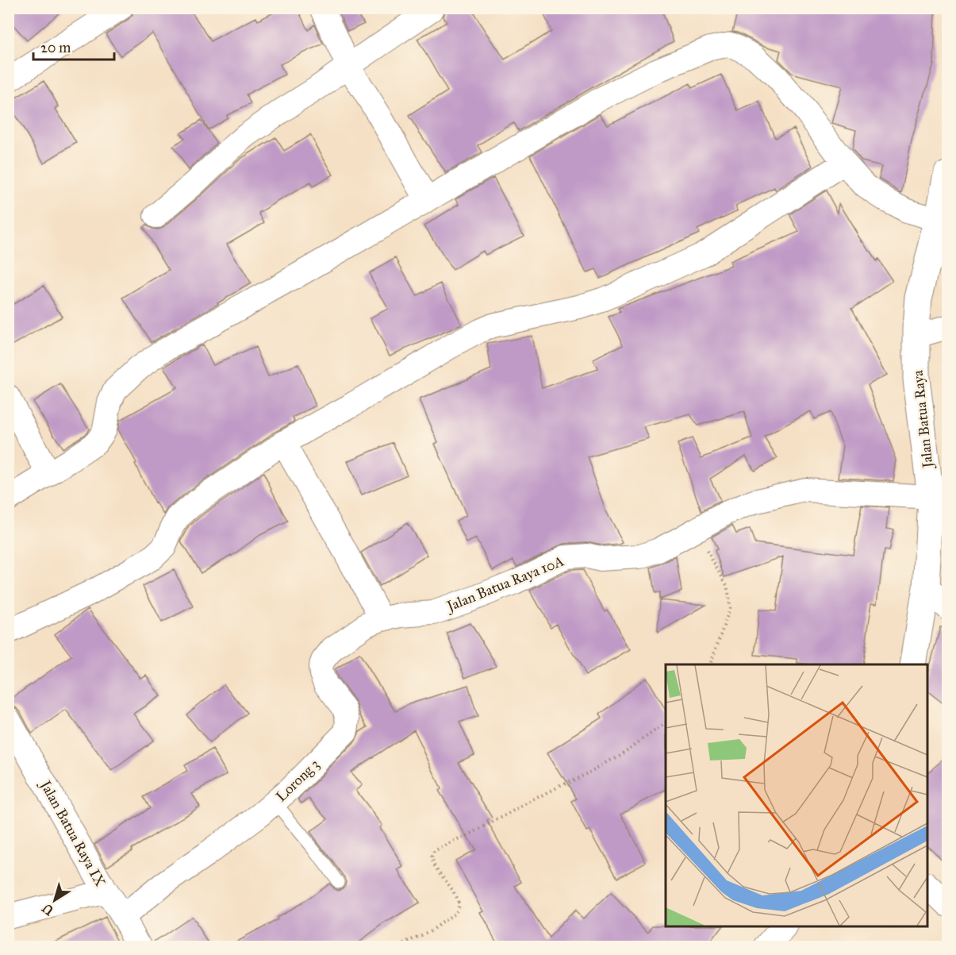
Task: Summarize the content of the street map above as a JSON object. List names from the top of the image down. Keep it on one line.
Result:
{"streets":{"main road":["Jalan Batua Raya"],"street":["Jalan Batua Raya 10A","Lorong 3","Jalan Batua Raya IX"]},"crossings":[["Jalan Batua Raya","Jalan Batua Raya 10A"],["Jalan Batua Raya 10A","Lorong 3"],["Lorong 3","Jalan Batua Raya IX"]],"scale_bar":"20 m","north":"bottom left"}
